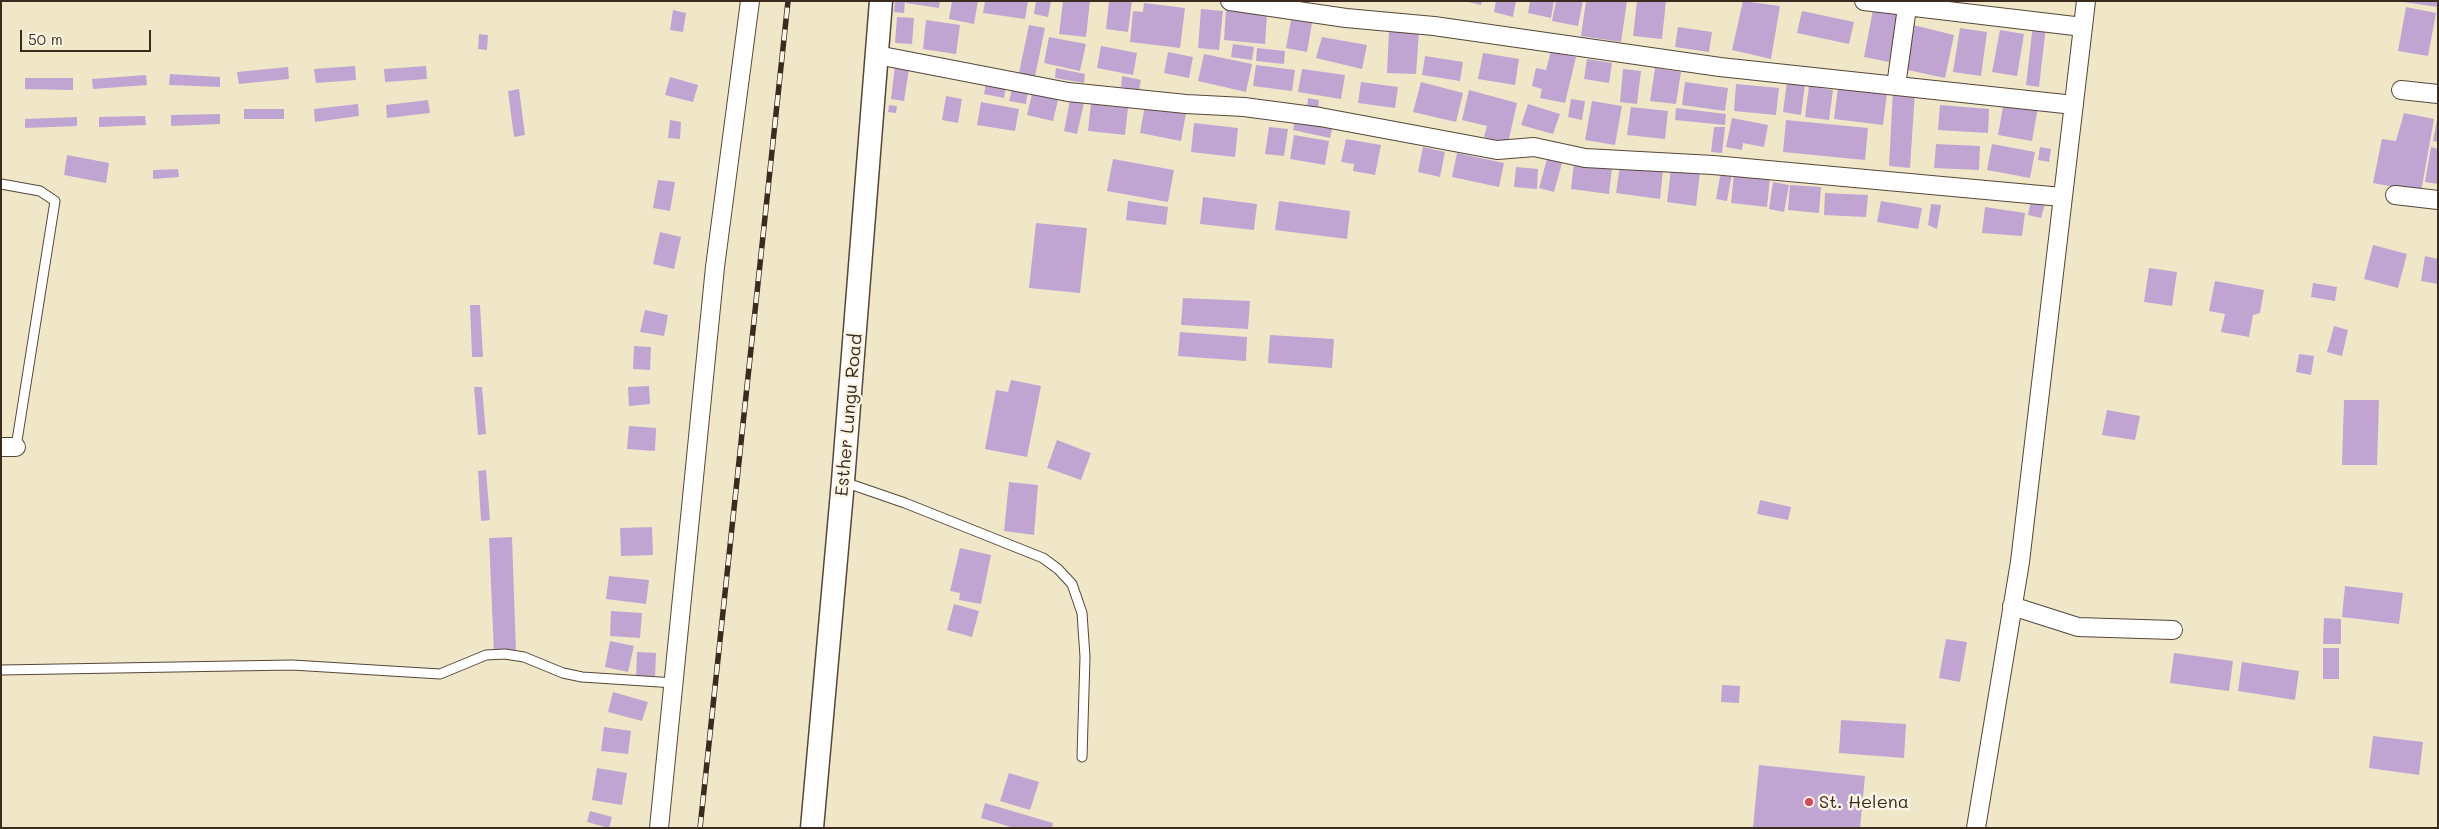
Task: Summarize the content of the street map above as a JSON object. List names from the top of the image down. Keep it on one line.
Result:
{"streets":{"street":["Esther Lungu Road"]},"places":["St. Helena"],"scale_bar":"50 m"}
